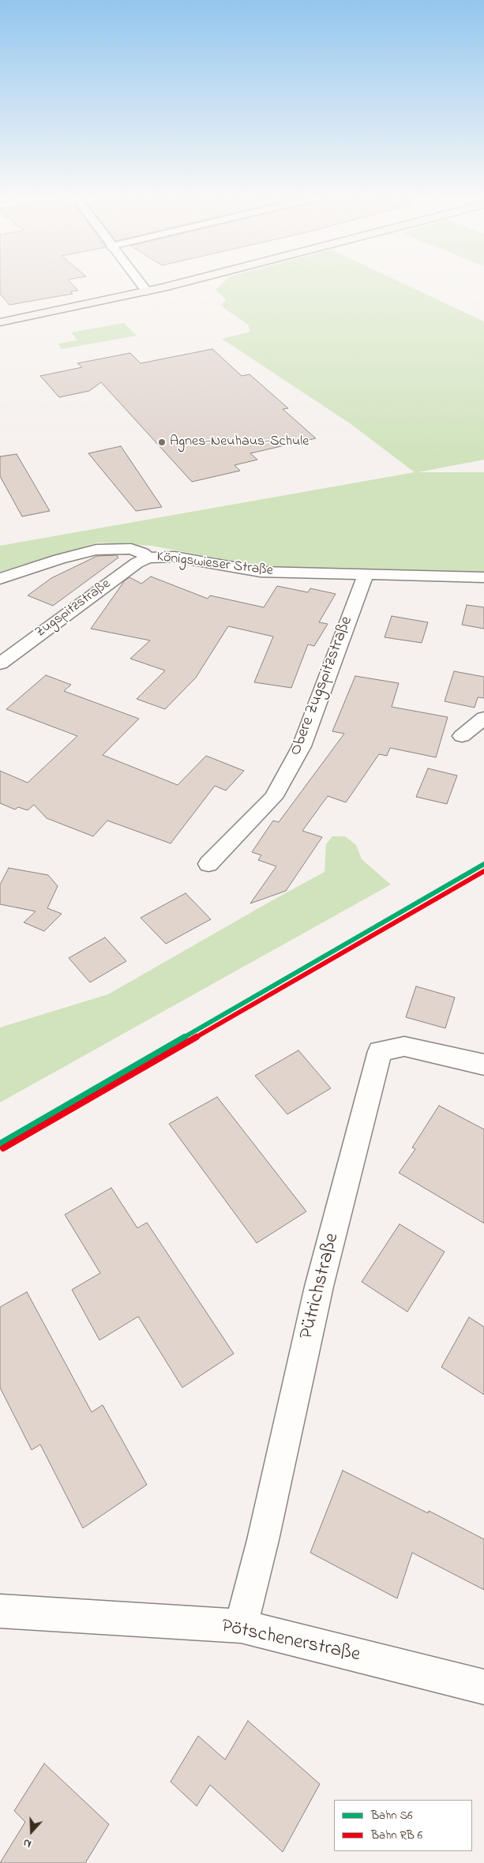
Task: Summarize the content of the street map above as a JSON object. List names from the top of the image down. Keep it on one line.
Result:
{"streets":{"street":["Königswieser Straße","Zugspitzstraße","Obere Zugspitzstraße","Pütrichstraße","Pötschenerstraße"]},"crossings":[["Königswieser Straße","Zugspitzstraße"],["Königswieser Straße","Obere Zugspitzstraße"],["Pütrichstraße","Pötschenerstraße"]],"places":["Agnes-Neuhaus-Schule"],"lines":["rail line S6"],"legend":["Bahn S6","Bahn RB 6"],"north":"bottom"}
